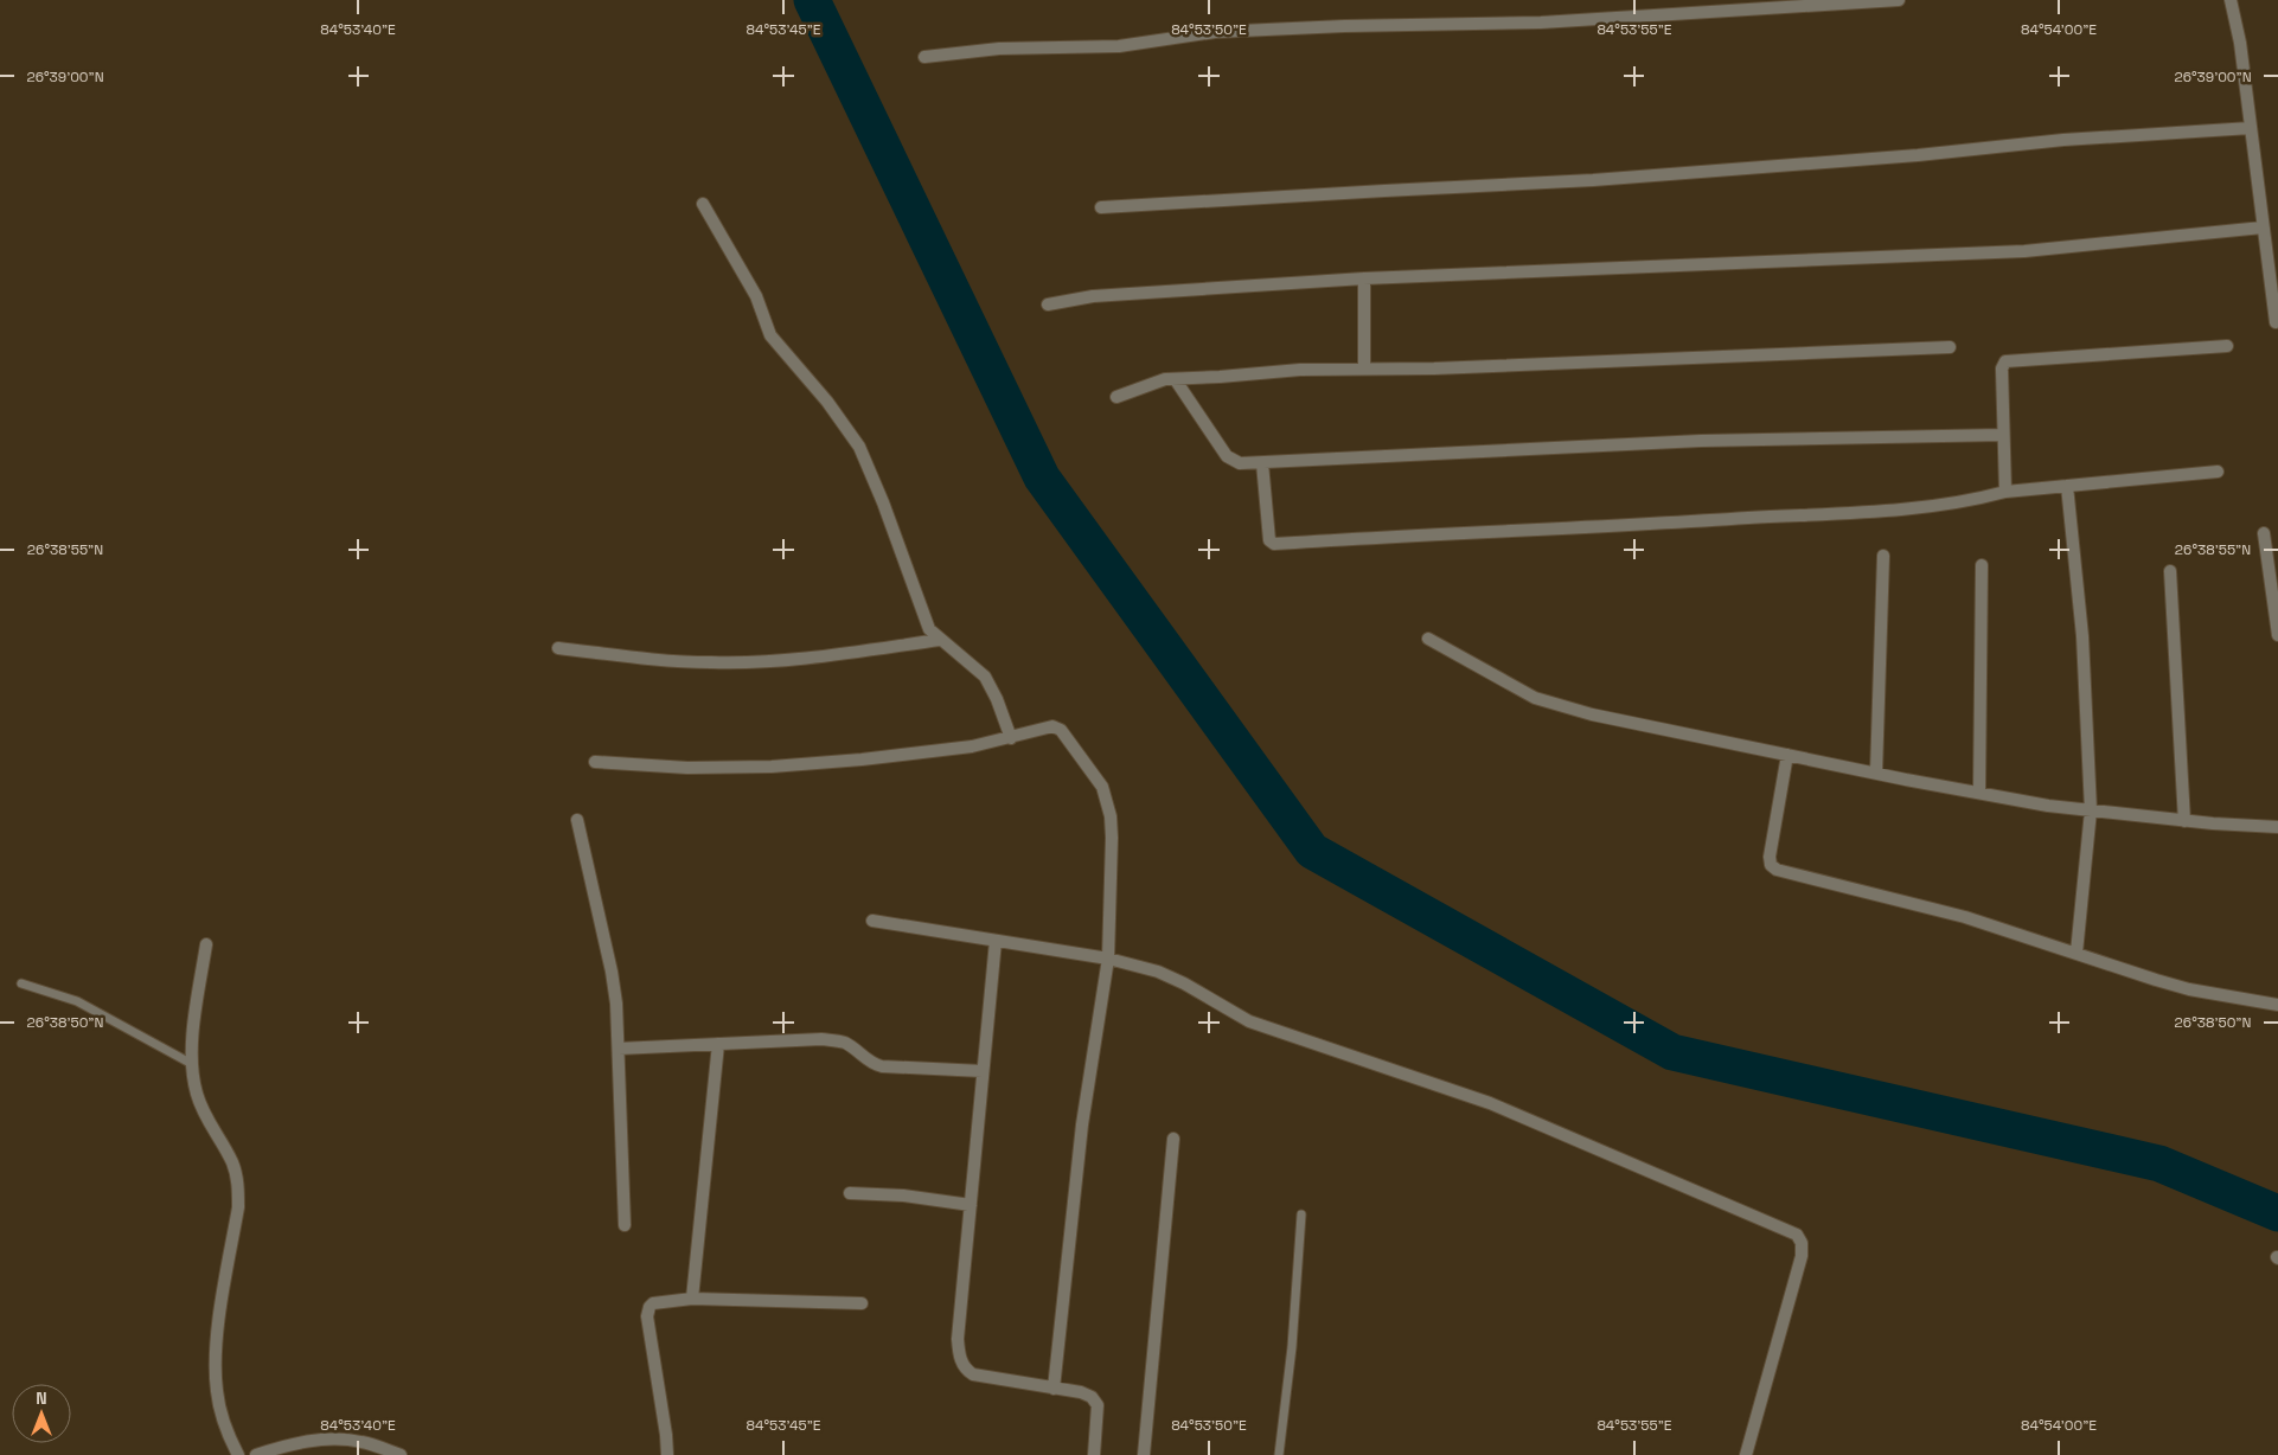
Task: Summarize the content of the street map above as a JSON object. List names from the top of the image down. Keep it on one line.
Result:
{"north":"top","coordinates":["84°53'40\"E","84°53'45\"E","84°53'50\"E","84°53'55\"E","84°54'00\"E","26°39'00\"N","26°38'55\"N","26°38'50\"N"]}
